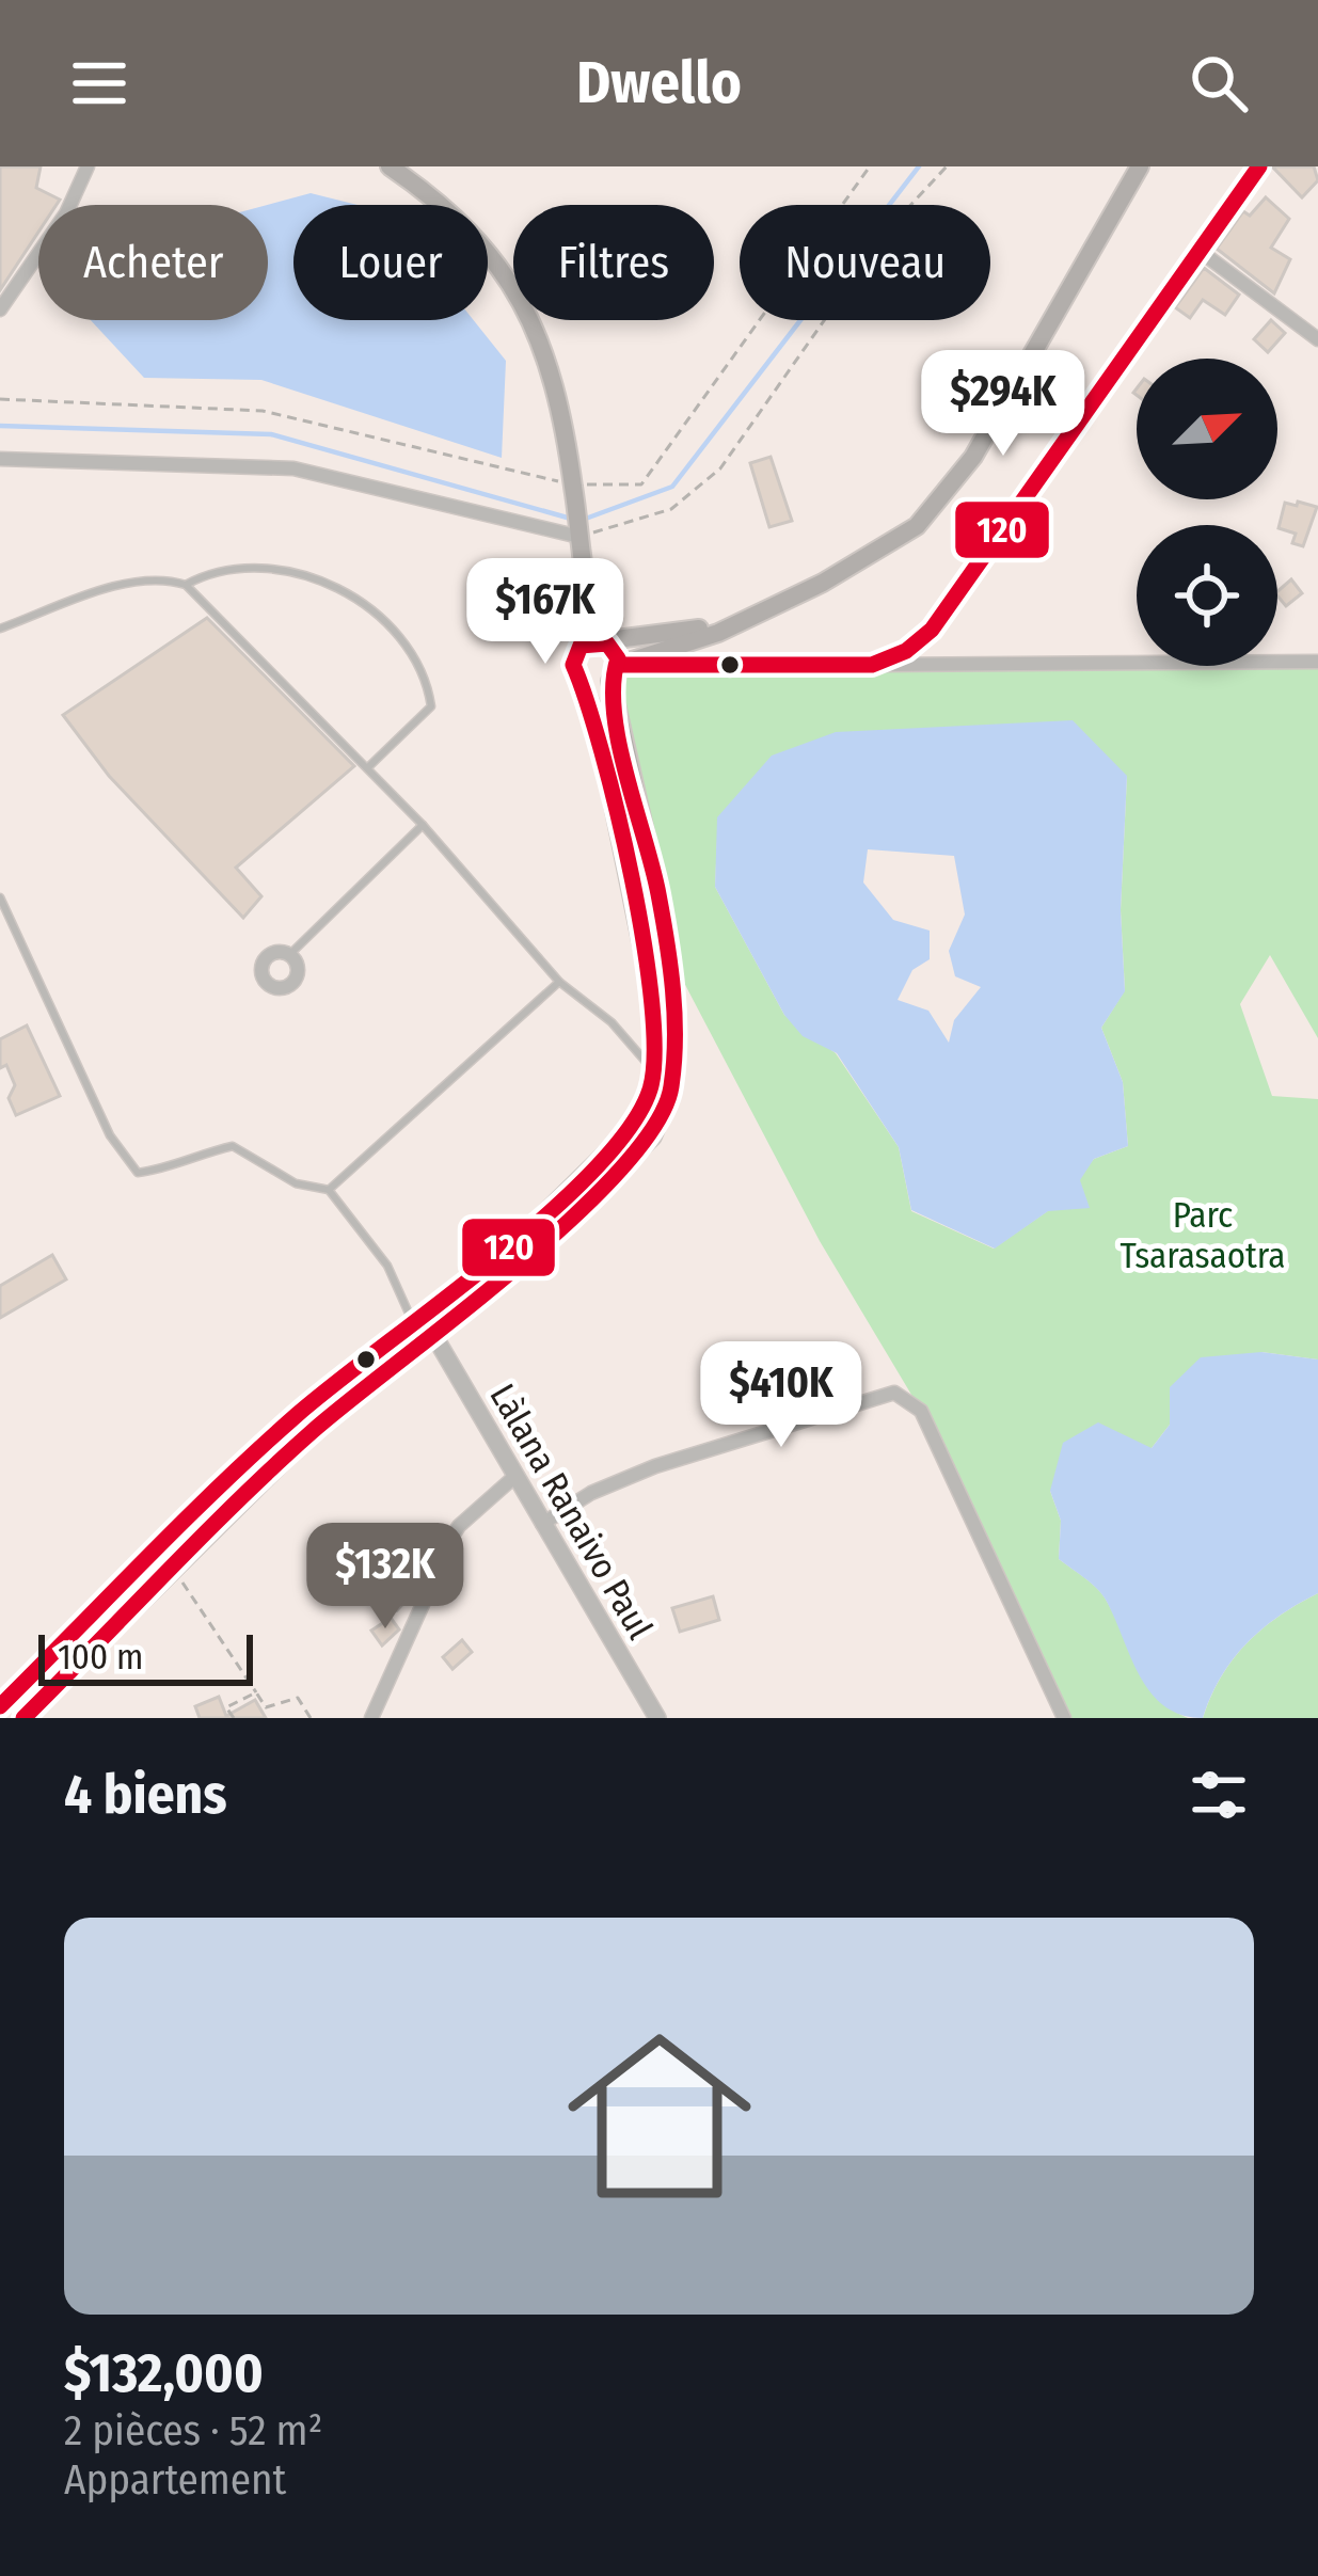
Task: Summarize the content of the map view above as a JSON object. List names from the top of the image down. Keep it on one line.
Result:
{"streets":{"street":["Làlana Ranaivo Paul"]},"parks":["Parc Tsarasaotra"],"lines":["transit line 120"],"scale_bar":"100 m","north":"top right","page":{"header":"Dwello","chip":["Acheter","Louer","Filtres","Nouveau"],"price":["$294K","$167K","$410K","$132K"],"scale":"100 m","heading":"4 biens","list":[{"name":"$132,000","note":"2 pièces · 52 m² · Appartement"}]}}
